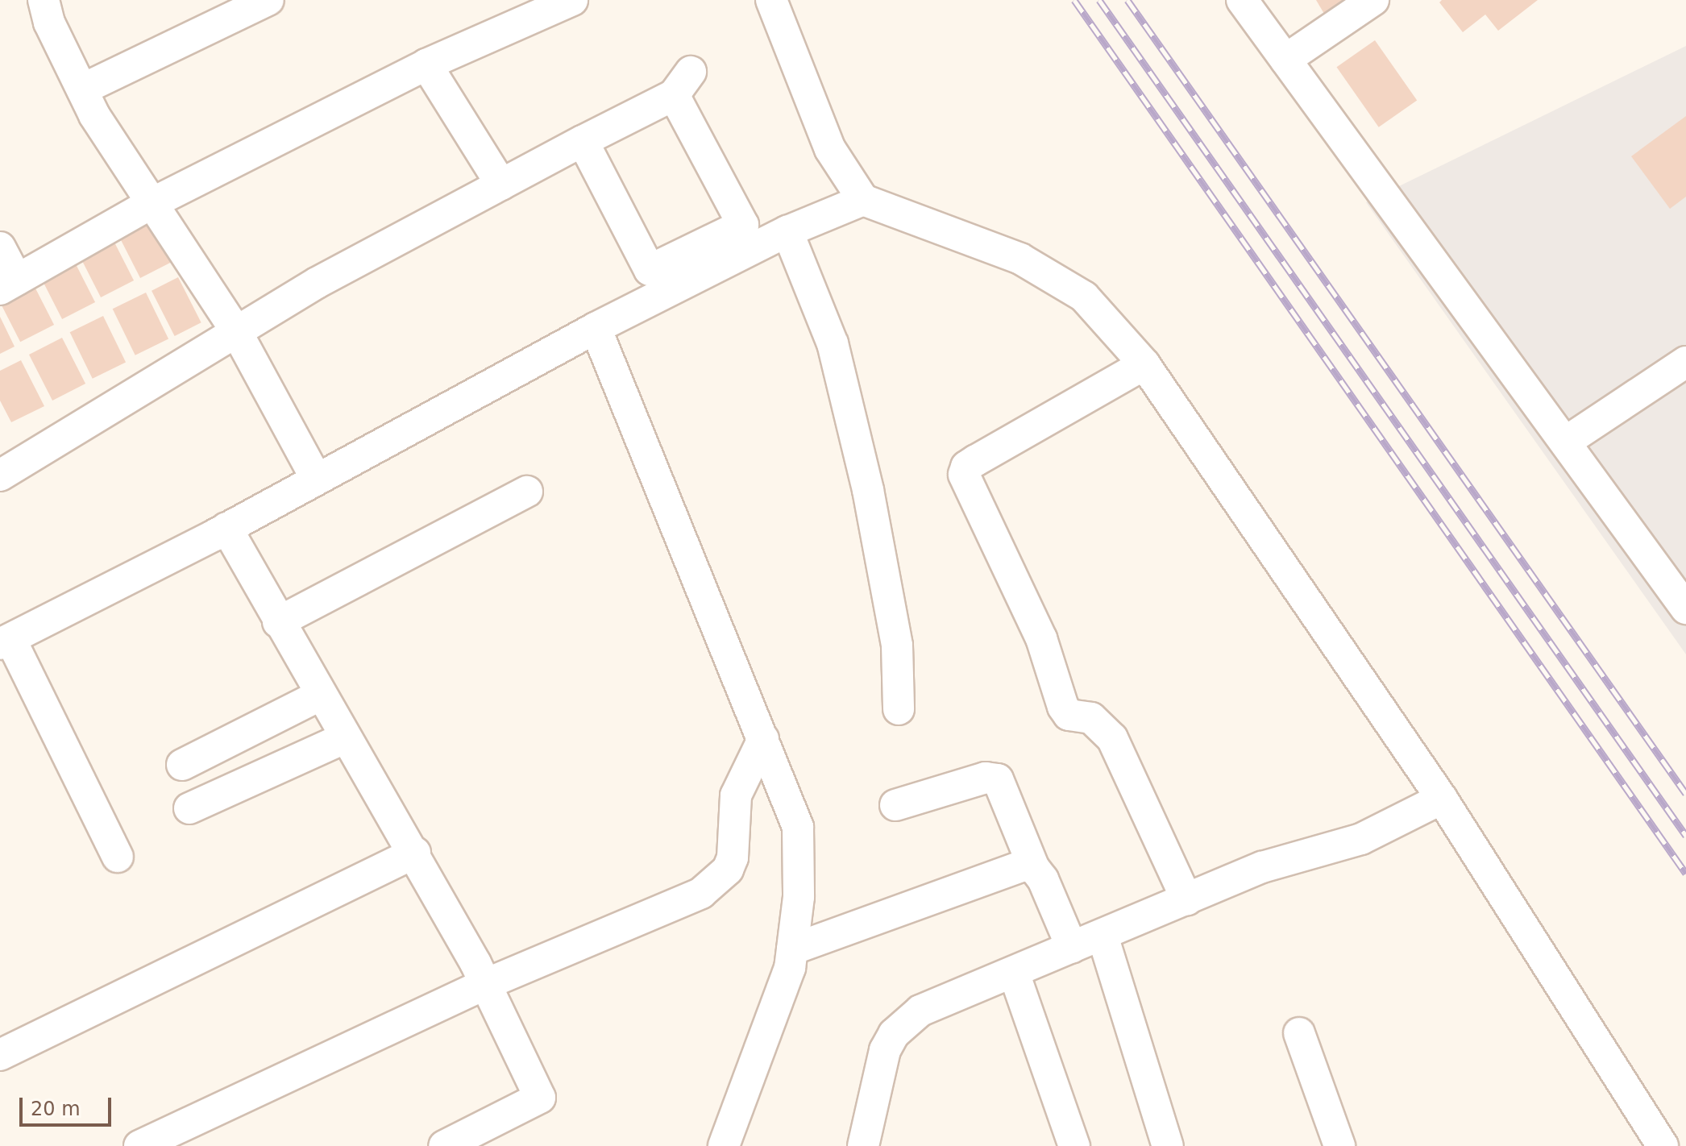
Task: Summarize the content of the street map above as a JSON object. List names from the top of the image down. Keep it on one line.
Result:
{"scale_bar":"20 m"}
